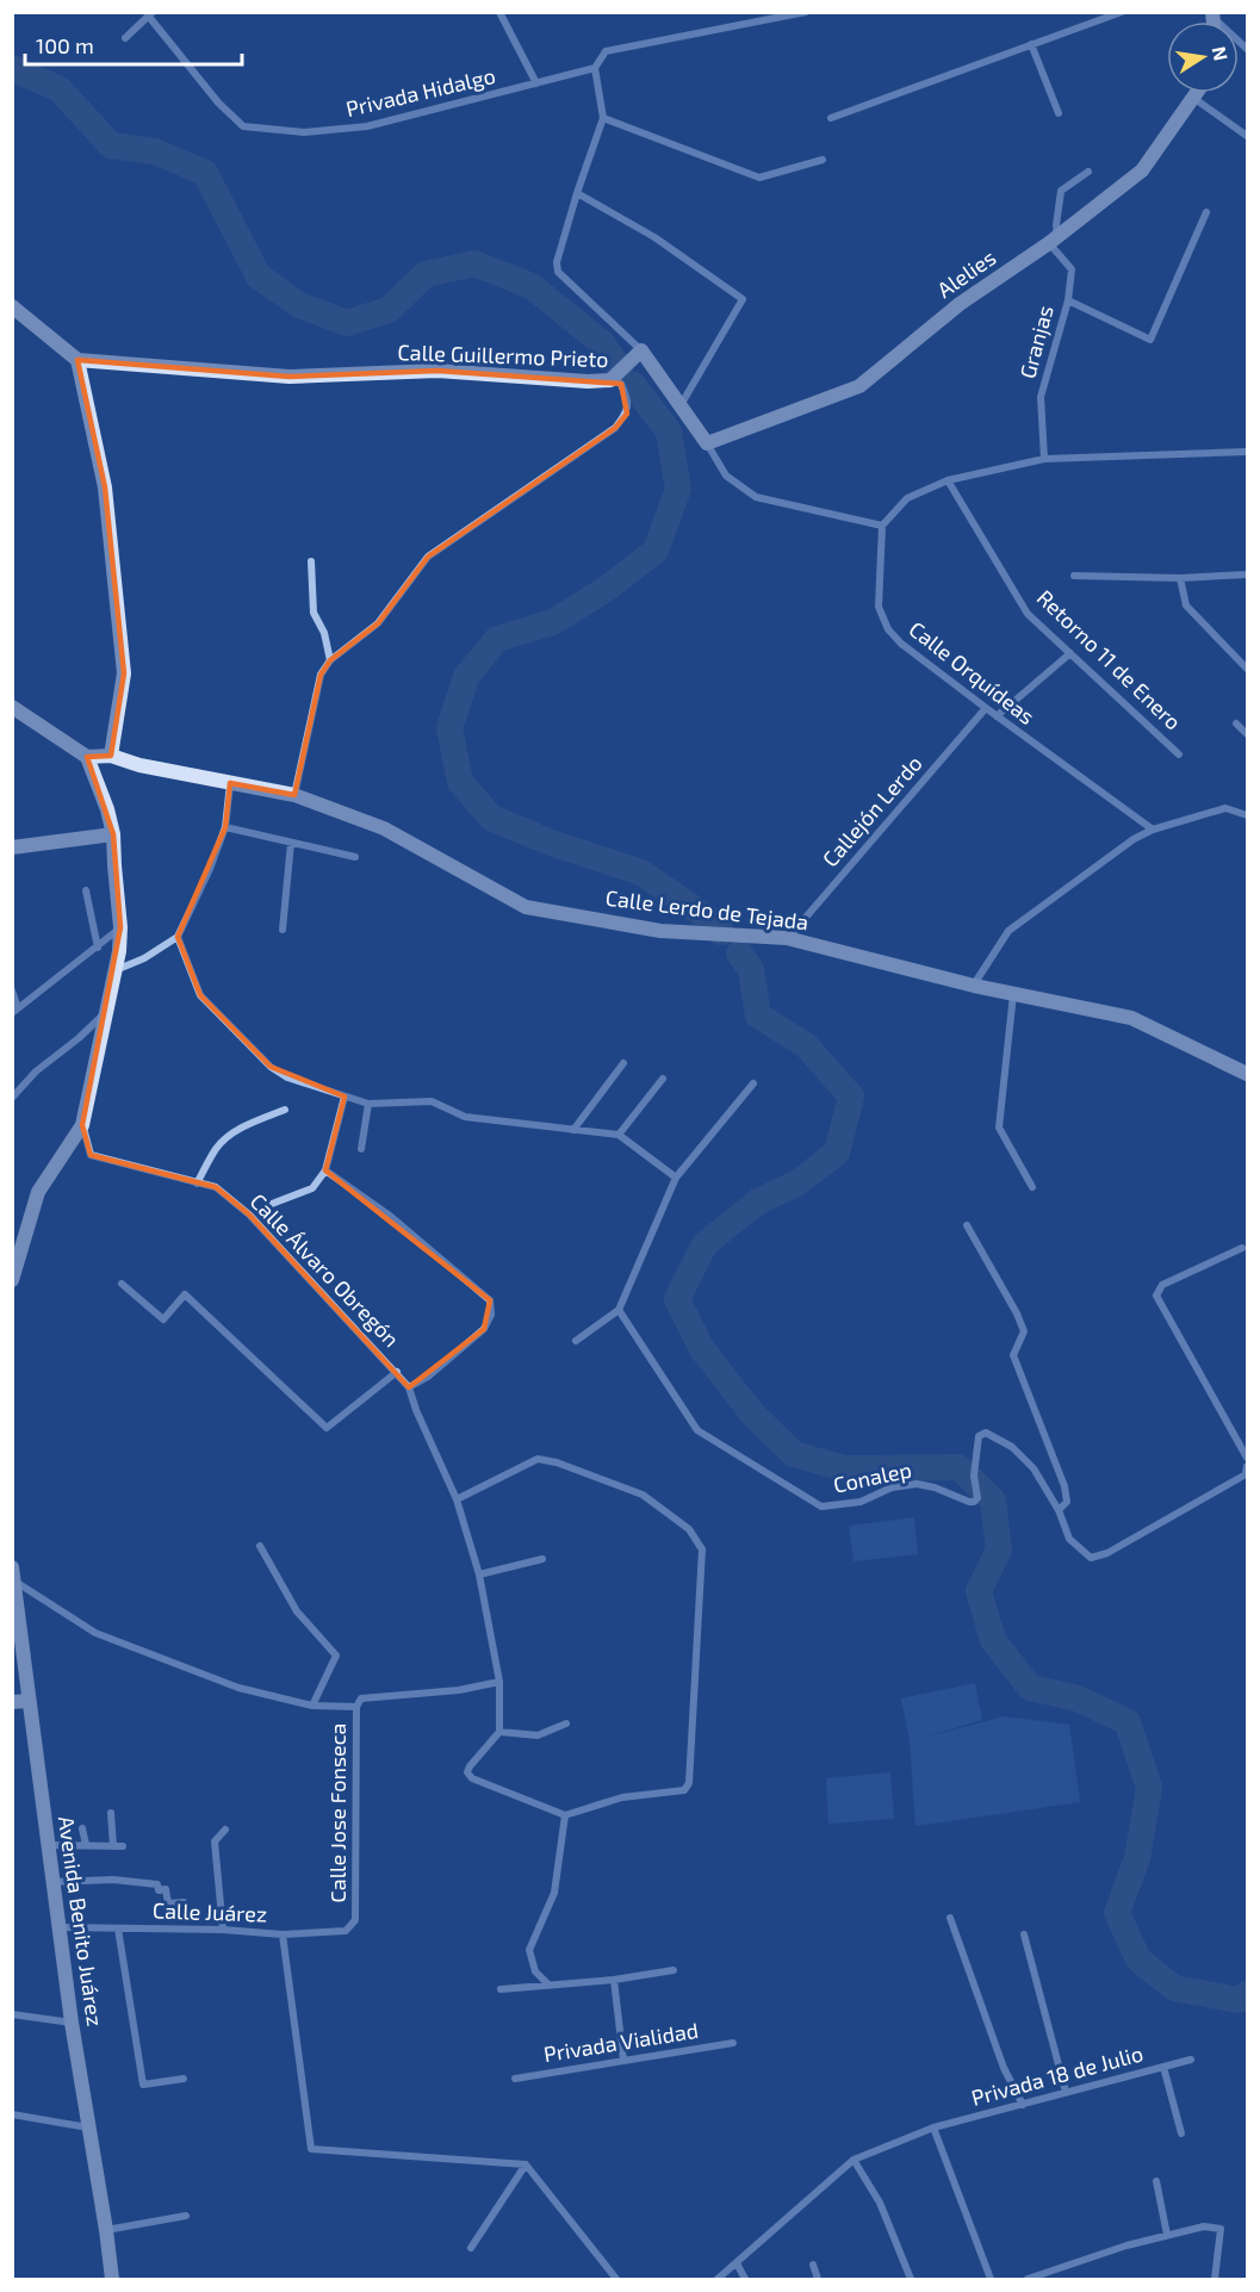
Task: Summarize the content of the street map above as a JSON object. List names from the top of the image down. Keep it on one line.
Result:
{"streets":{"main road":["Alelies","Calle Guillermo Prieto","Calle Lerdo de Tejada","Avenida Benito Juárez"],"street":["Privada Hidalgo","Granjas","Retorno 11 de Enero","Calle Orquídeas","Callejón Lerdo","Calle Álvaro Obregón","Conalep","Calle Jose Fonseca","Calle Juárez","Privada Vialidad","Privada 18 de Julio"]},"crossings":[["Alelies","Granjas"],["Calle Guillermo Prieto","Calle Lerdo de Tejada"],["Calle Orquídeas","Callejón Lerdo"],["Callejón Lerdo","Calle Lerdo de Tejada"],["Calle Jose Fonseca","Calle Juárez"],["Calle Juárez","Avenida Benito Juárez"]],"scale_bar":"100 m","north":"right"}
